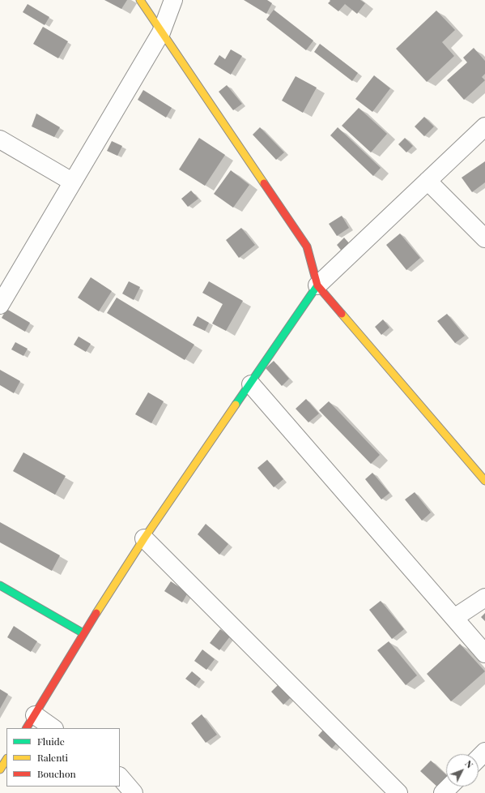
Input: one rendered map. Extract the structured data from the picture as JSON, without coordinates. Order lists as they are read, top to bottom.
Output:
{
  "legend": ["Fluide", "Ralenti", "Bouchon"],
  "north": "top right"
}
